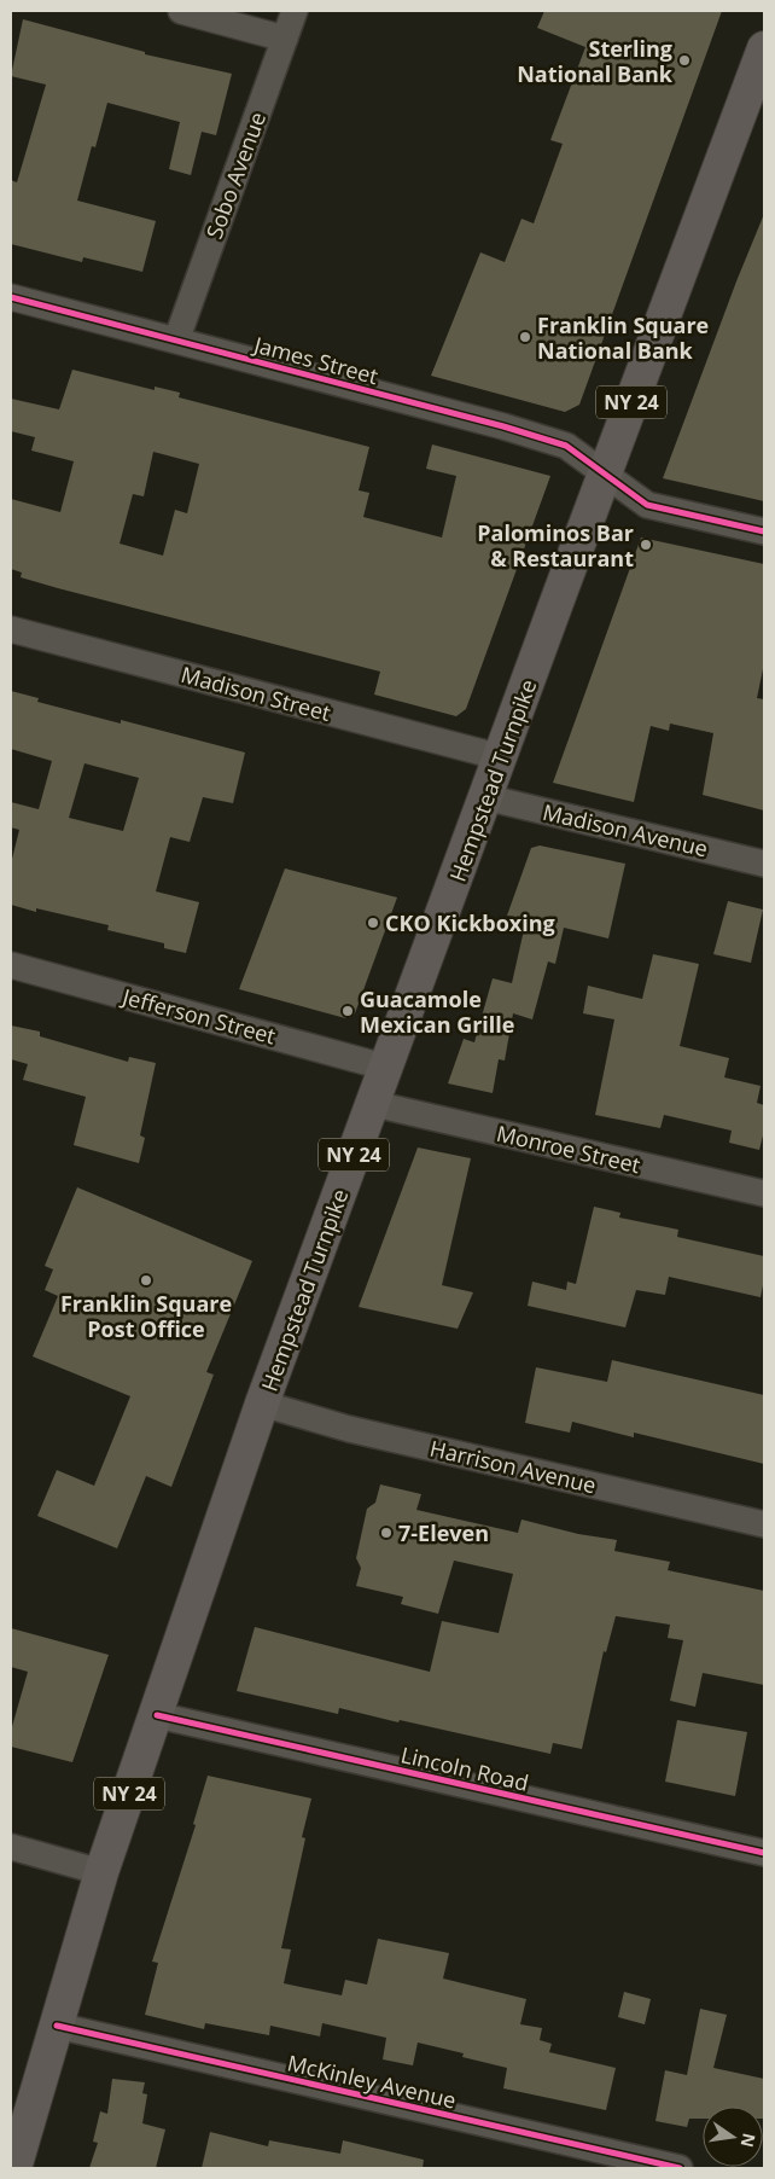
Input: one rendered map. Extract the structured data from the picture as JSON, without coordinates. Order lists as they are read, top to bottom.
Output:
{
  "streets": {
    "main road": ["NY 24", "Hempstead Turnpike"],
    "street": [
      "Sobo Avenue",
      "James Street",
      "Madison Street",
      "Madison Avenue",
      "Jefferson Street",
      "Monroe Street",
      "Harrison Avenue",
      "Lincoln Road",
      "McKinley Avenue"
    ]
  },
  "crossings": [
    ["Sobo Avenue", "James Street"],
    ["James Street", "Hempstead Turnpike"],
    ["Madison Street", "Hempstead Turnpike"],
    ["Hempstead Turnpike", "Madison Avenue"],
    ["Hempstead Turnpike", "Jefferson Street"],
    ["Hempstead Turnpike", "Monroe Street"],
    ["Hempstead Turnpike", "Harrison Avenue"],
    ["Hempstead Turnpike", "Lincoln Road"],
    ["Hempstead Turnpike", "McKinley Avenue"]
  ],
  "places": [
    "Sterling National Bank",
    "Franklin Square National Bank",
    "Palominos Bar & Restaurant",
    "CKO Kickboxing",
    "Guacamole Mexican Grille",
    "Franklin Square Post Office",
    "7-Eleven"
  ],
  "north": "right"
}
